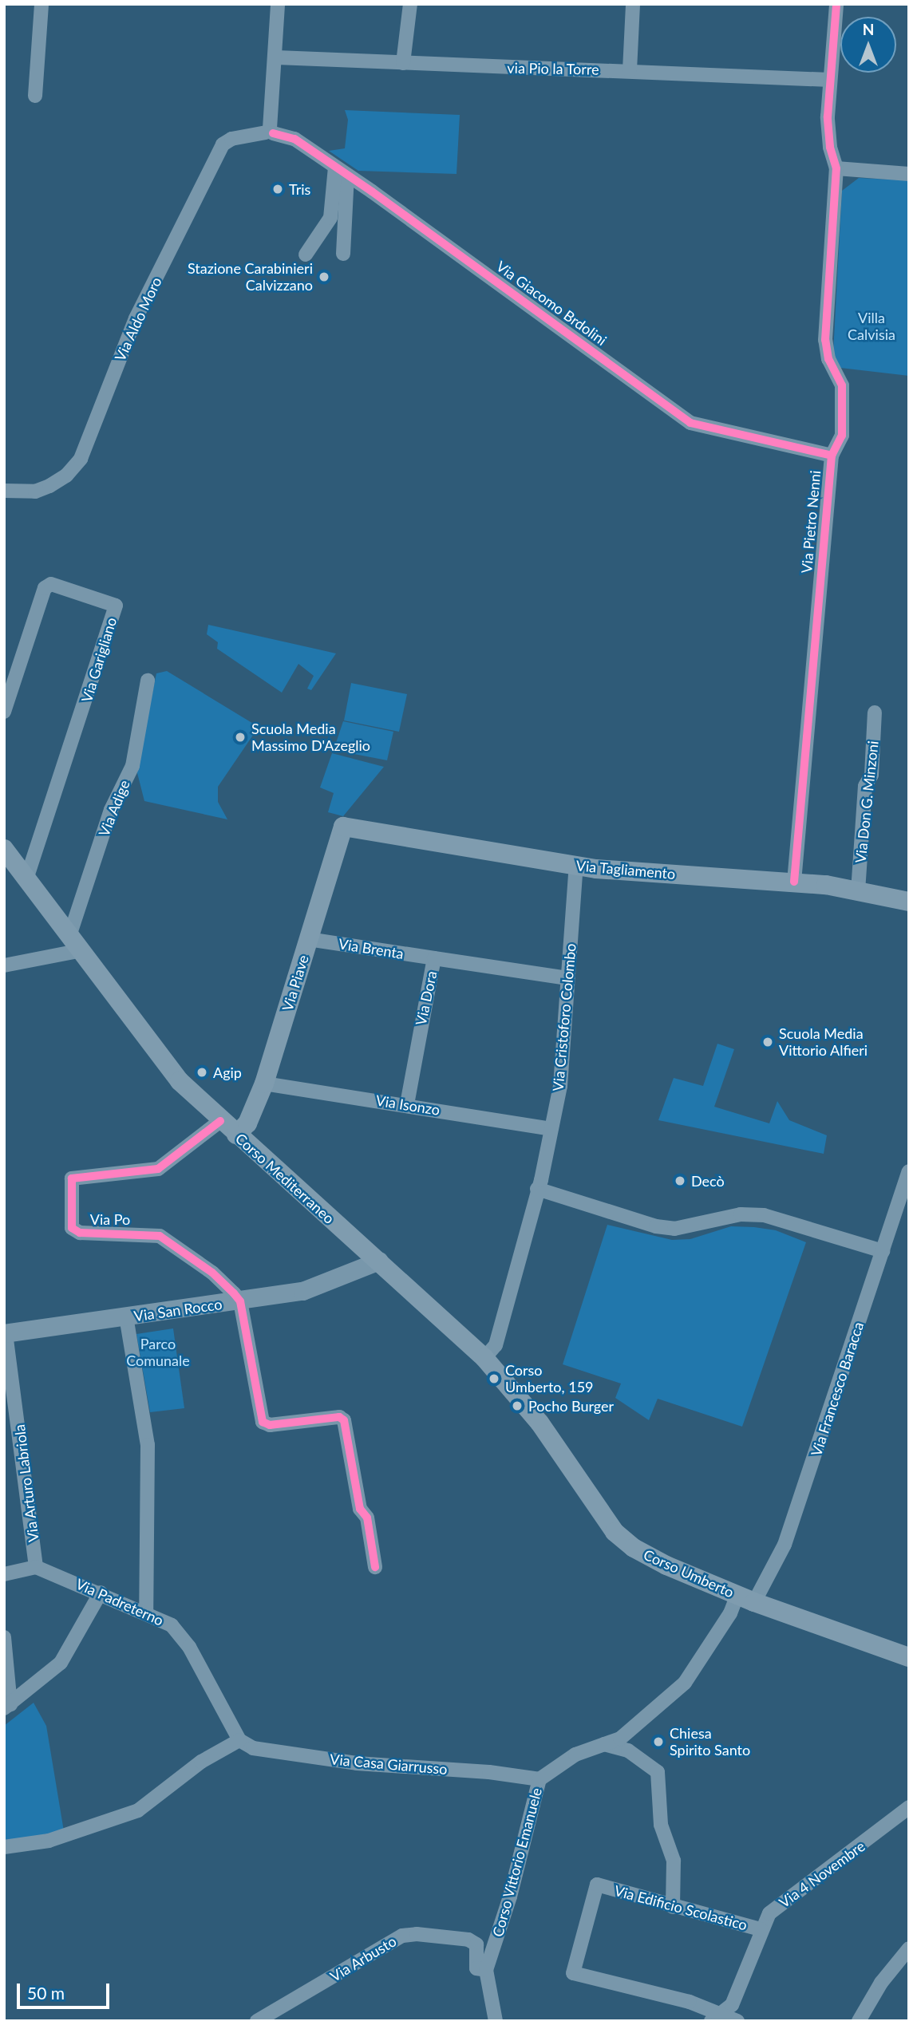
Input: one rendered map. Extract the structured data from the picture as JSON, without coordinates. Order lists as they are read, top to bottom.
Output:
{
  "streets": {
    "main road": [
      "Via Tagliamento",
      "Via Piave",
      "Corso Mediterraneo",
      "Corso Umberto"
    ],
    "street": [
      "via Pio la Torre",
      "Via Giacomo Brdolini",
      "Via Aldo Moro",
      "Via Pietro Nenni",
      "Via Garigliano",
      "Via Don G. Minzoni",
      "Via Adige",
      "Via Brenta",
      "Via Dora",
      "Via Cristoforo Colombo",
      "Via Isonzo",
      "Via Po",
      "Via San Rocco",
      "Via Francesco Baracca",
      "Via Arturo Labriola",
      "Via Padreterno",
      "Via Casa Giarrusso",
      "Corso Vittorio Emanuele",
      "Via 4 Novembre",
      "Via Edificio Scolastico",
      "Via Arbusto"
    ]
  },
  "crossings": [
    ["via Pio la Torre", "Via Pietro Nenni"],
    ["Via Giacomo Brdolini", "Via Aldo Moro"],
    ["Via Giacomo Brdolini", "Via Pietro Nenni"],
    ["Via Pietro Nenni", "Via Tagliamento"],
    ["Via Garigliano", "Corso Mediterraneo"],
    ["Via Don G. Minzoni", "Via Tagliamento"],
    ["Via Adige", "Corso Mediterraneo"],
    ["Via Tagliamento", "Via Piave"],
    ["Via Tagliamento", "Via Cristoforo Colombo"],
    ["Via Brenta", "Via Piave"],
    ["Via Brenta", "Via Dora"],
    ["Via Piave", "Via Isonzo"],
    ["Via Piave", "Corso Mediterraneo"],
    ["Via Dora", "Via Cristoforo Colombo"],
    ["Via Dora", "Via Isonzo"],
    ["Via Cristoforo Colombo", "Via Isonzo"],
    ["Via Cristoforo Colombo", "Corso Mediterraneo"],
    ["Via Cristoforo Colombo", "Corso Umberto"],
    ["Corso Mediterraneo", "Via Po"],
    ["Corso Mediterraneo", "Via San Rocco"],
    ["Corso Mediterraneo", "Corso Umberto"],
    ["Via Po", "Via San Rocco"],
    ["Via San Rocco", "Via Arturo Labriola"],
    ["Via Francesco Baracca", "Corso Umberto"],
    ["Via Francesco Baracca", "Corso Vittorio Emanuele"],
    ["Via Arturo Labriola", "Via Padreterno"],
    ["Corso Umberto", "Corso Vittorio Emanuele"],
    ["Via Padreterno", "Via Casa Giarrusso"],
    ["Via Casa Giarrusso", "Corso Vittorio Emanuele"],
    ["Corso Vittorio Emanuele", "Via Arbusto"],
    ["Via 4 Novembre", "Via Edificio Scolastico"]
  ],
  "parks": ["Villa Calvisia", "Parco Comunale"],
  "places": [
    "Tris",
    "Stazione Carabinieri Calvizzano",
    "Scuola Media Massimo D'Azeglio",
    "Scuola Media Vittorio Alfieri",
    "Agip",
    "Decò",
    "Corso Umberto, 159",
    "Pocho Burger",
    "Chiesa Spirito Santo"
  ],
  "scale_bar": "50 m",
  "north": "top"
}
